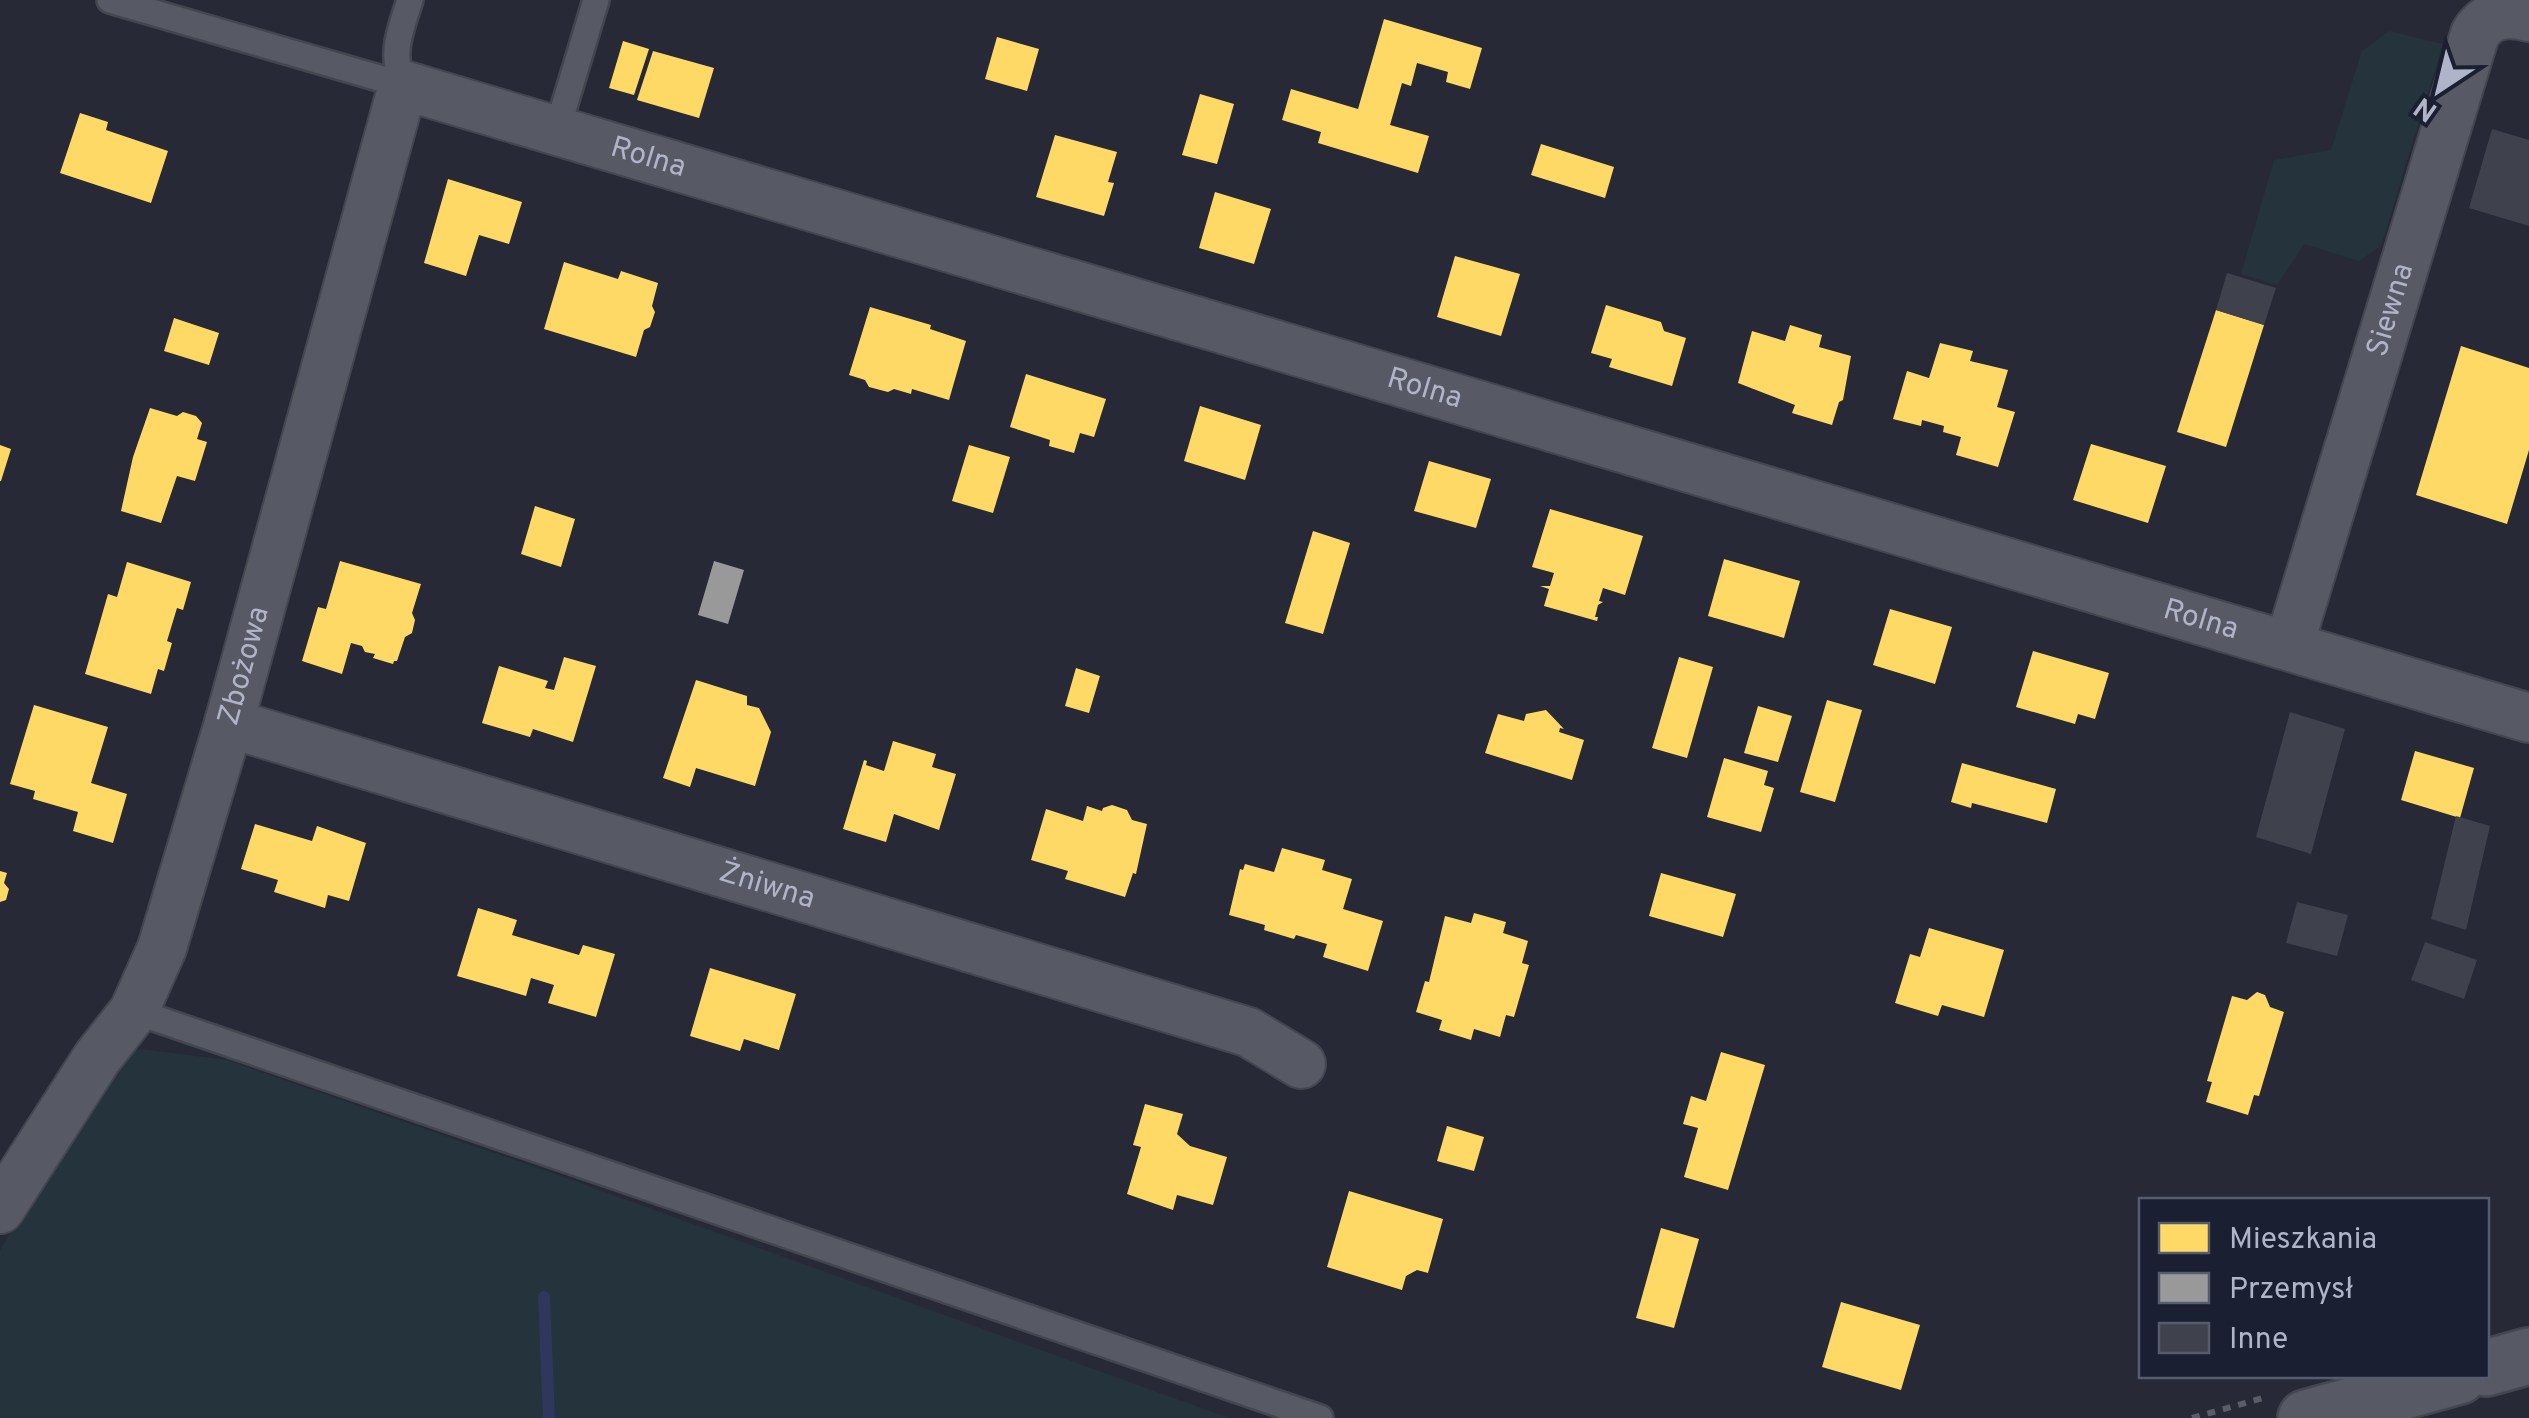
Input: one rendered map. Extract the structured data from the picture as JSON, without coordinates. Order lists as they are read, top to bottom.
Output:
{
  "streets": {
    "street": [
      "Rolna",
      "Siewna",
      "Zbożowa",
      "Żniwna"
    ]
  },
  "crossings": [
    ["Rolna", "Siewna"],
    ["Rolna", "Zbożowa"],
    ["Zbożowa", "Żniwna"]
  ],
  "legend": ["Mieszkania", "Przemysł", "Inne"],
  "north": "bottom left"
}
